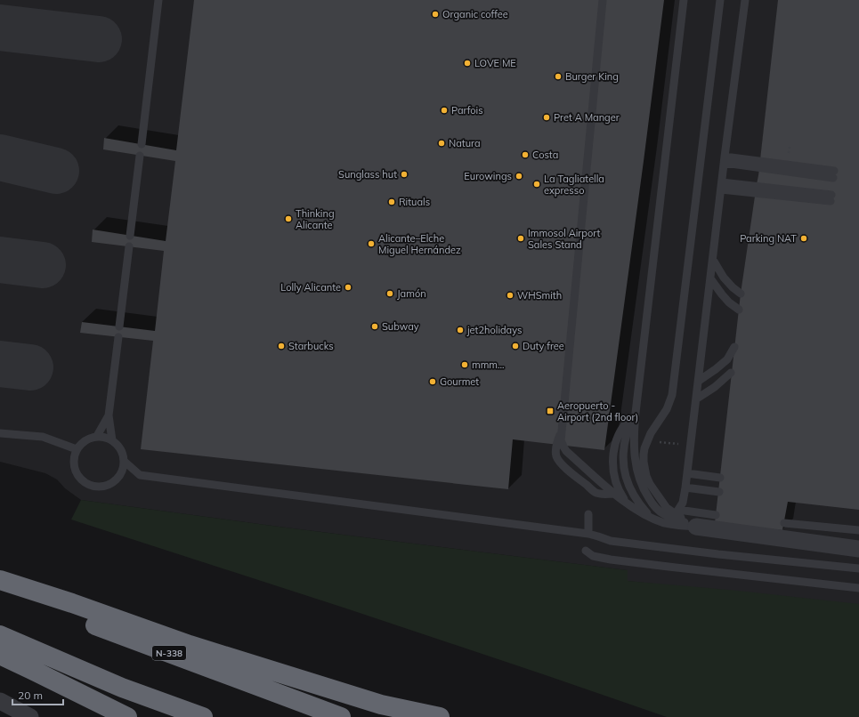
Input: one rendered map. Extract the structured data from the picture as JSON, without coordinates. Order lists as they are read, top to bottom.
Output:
{
  "streets": {
    "highway": ["N-338"]
  },
  "places": {
    "other": [
      "Organic coffee",
      "LOVE ME",
      "Burger King",
      "Parfois",
      "Pret A Manger",
      "Natura",
      "Costa",
      "Sunglass hut",
      "Eurowings",
      "La Tagliatella expresso",
      "Rituals",
      "Thinking Alicante",
      "Immosol Airport Sales Stand",
      "Parking NAT",
      "Alicante–Elche Miguel Hernández",
      "Lolly Alicante",
      "Jamón",
      "WHSmith",
      "Subway",
      "jet2holidays",
      "Starbucks",
      "Duty free",
      "mmm...",
      "Gourmet"
    ],
    "transit": ["Aeropuerto - Airport (2nd floor)"]
  },
  "scale_bar": "20 m"
}
